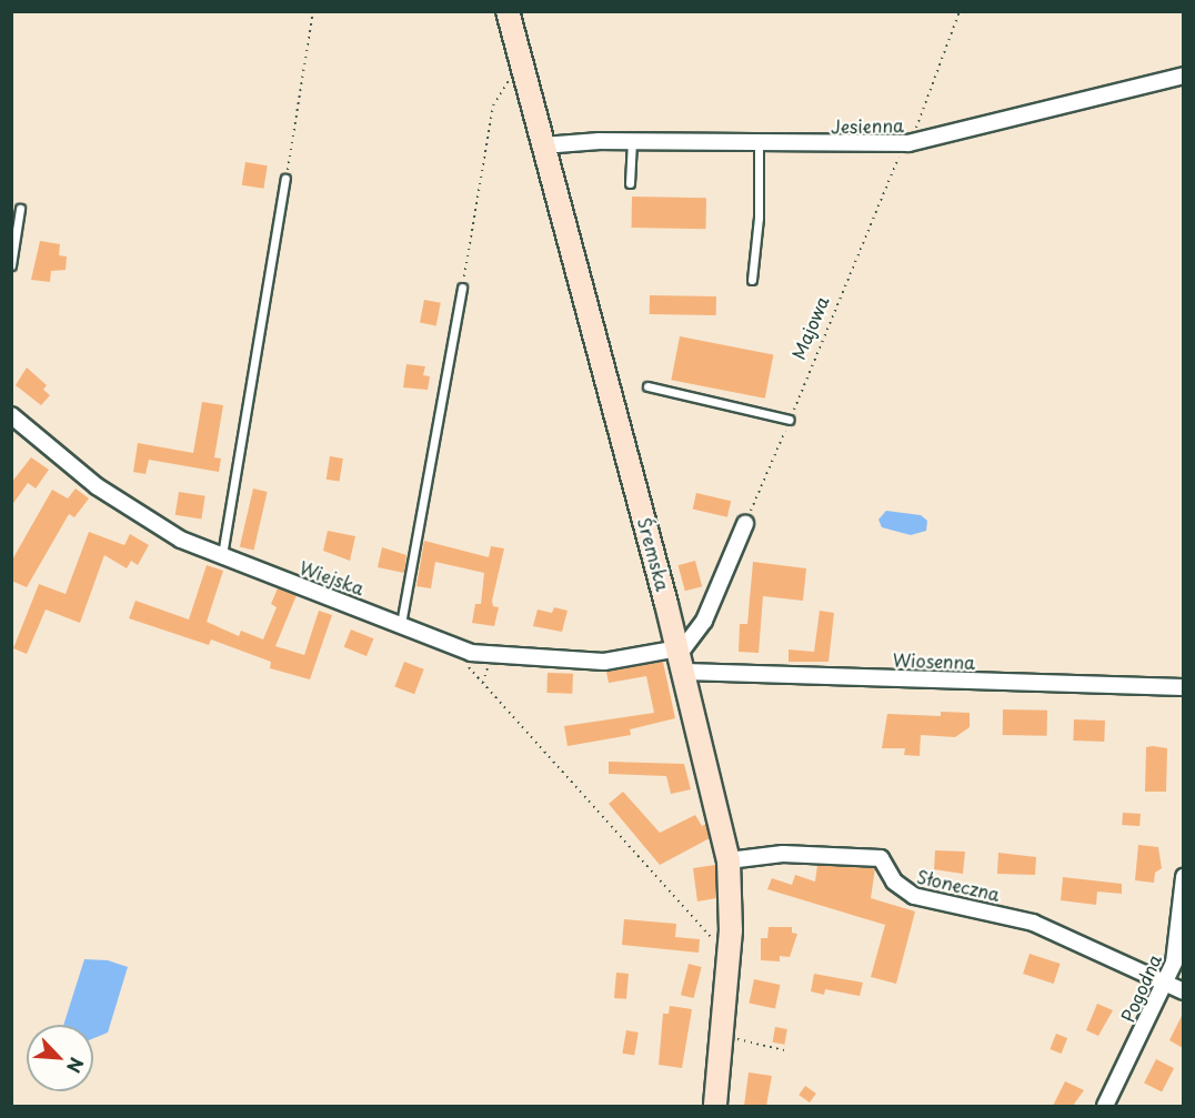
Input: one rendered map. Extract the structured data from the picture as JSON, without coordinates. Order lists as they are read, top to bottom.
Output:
{
  "streets": {
    "main road": ["Śremska"],
    "street": [
      "Jesienna",
      "Wiejska",
      "Wiosenna",
      "Słoneczna",
      "Pogodna"
    ],
    "path": ["Majowa"]
  },
  "crossings": [
    ["Jesienna", "Majowa"],
    ["Jesienna", "Śremska"],
    ["Śremska", "Wiejska"],
    ["Śremska", "Wiosenna"],
    ["Śremska", "Słoneczna"],
    ["Słoneczna", "Pogodna"]
  ],
  "north": "bottom right"
}
